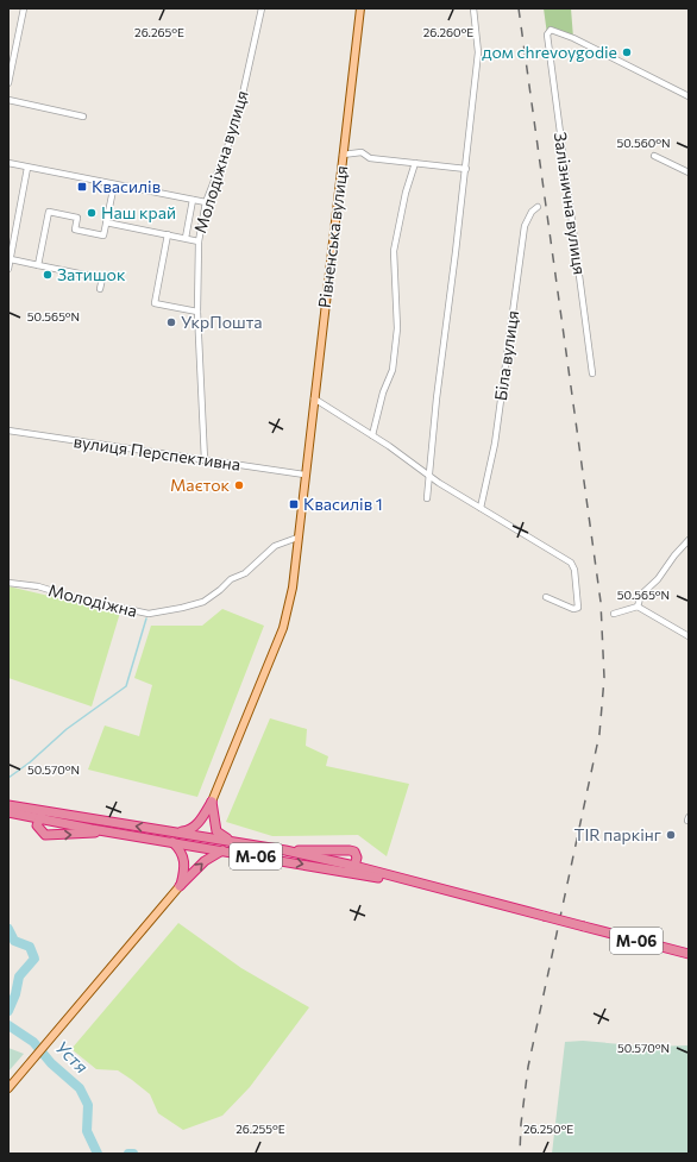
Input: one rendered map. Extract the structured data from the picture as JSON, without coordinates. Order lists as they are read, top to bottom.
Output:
{
  "streets": {
    "highway": ["М-06"],
    "main road": ["Рівненська вулиця"],
    "street": [
      "Молодіжна вулиця",
      "Залізнична вулиця",
      "Біла вулиця",
      "вулиця Перспективна",
      "Молодіжна"
    ]
  },
  "crossings": [
    ["Молодіжна вулиця", "вулиця Перспективна"],
    ["Рівненська вулиця", "вулиця Перспективна"],
    ["Рівненська вулиця", "Молодіжна"]
  ],
  "water": ["Устя"],
  "places": {
    "other": [
      "дом chrevoygodie",
      "Наш край",
      "Затишок",
      "УкрПошта",
      "Маєток",
      "TIR паркінг"
    ],
    "transit": ["Квасилів", "Квасилів 1"]
  },
  "coordinates": [
    "26.260°E",
    "26.265°E",
    "50.560°N",
    "50.565°N",
    "50.570°N",
    "26.255°E",
    "26.250°E"
  ]
}
